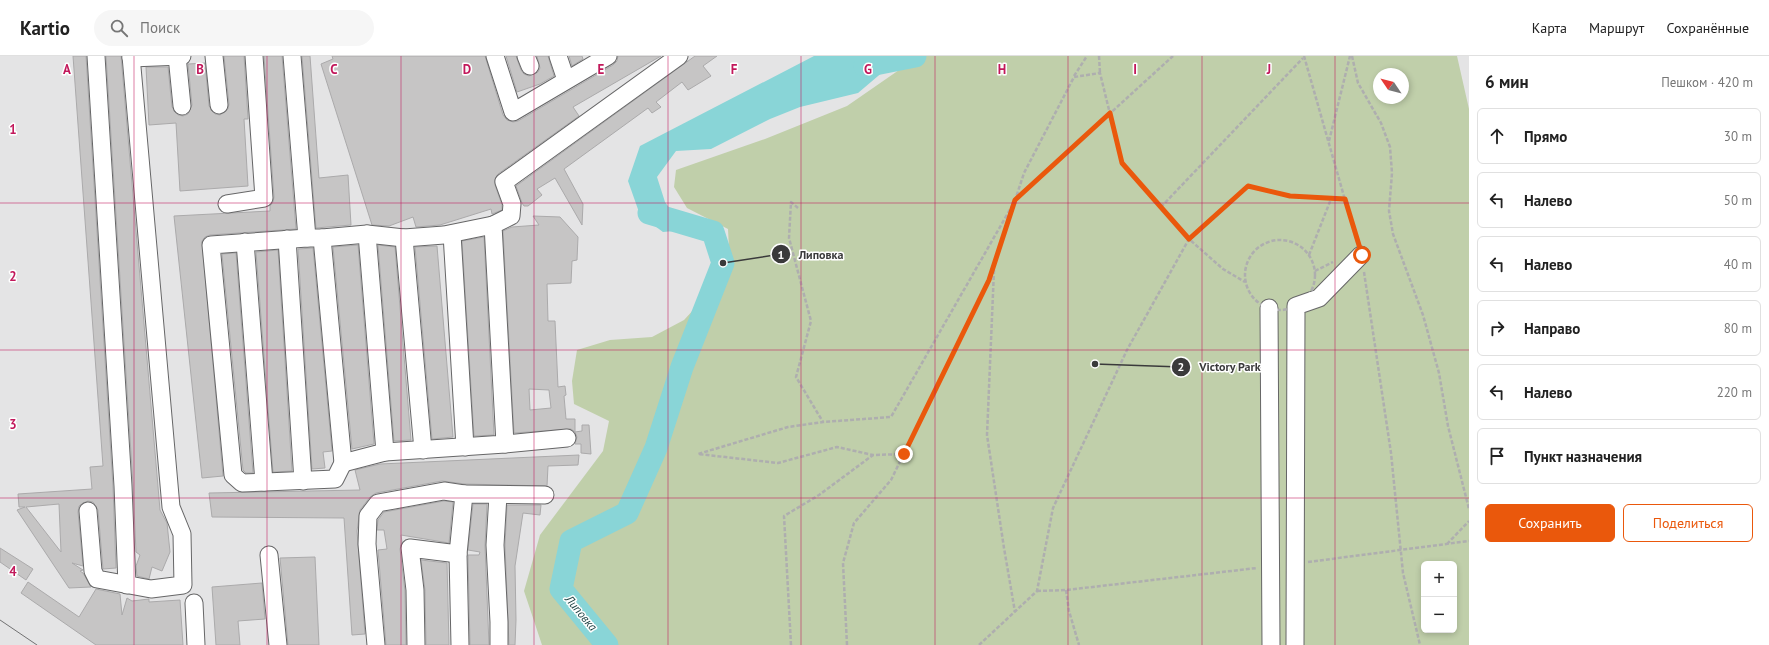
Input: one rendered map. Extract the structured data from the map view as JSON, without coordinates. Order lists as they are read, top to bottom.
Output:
{
  "water": ["Липовка"],
  "places": ["Липовка", "Victory Park"],
  "north": "top left",
  "page": {
    "header": "Kartio",
    "search": "Поиск",
    "nav": ["Карта", "Маршрут", "Сохранённые"],
    "heading": ["6 мин", "Пешком · 420 m"],
    "list": [
      ["Прямо", "30 m"],
      ["Налево", "50 m"],
      ["Налево", "40 m"],
      ["Направо", "80 m"],
      ["Налево", "220 m"],
      "Пункт назначения"
    ],
    "buttons": ["Сохранить", "Поделиться"],
    "map_buttons": ["+", "−"]
  },
  "grid": {
    "columns": [
      "A",
      "B",
      "C",
      "D",
      "E",
      "F",
      "G",
      "H",
      "I",
      "J"
    ],
    "rows": [
      "1",
      "2",
      "3",
      "4"
    ]
  }
}
